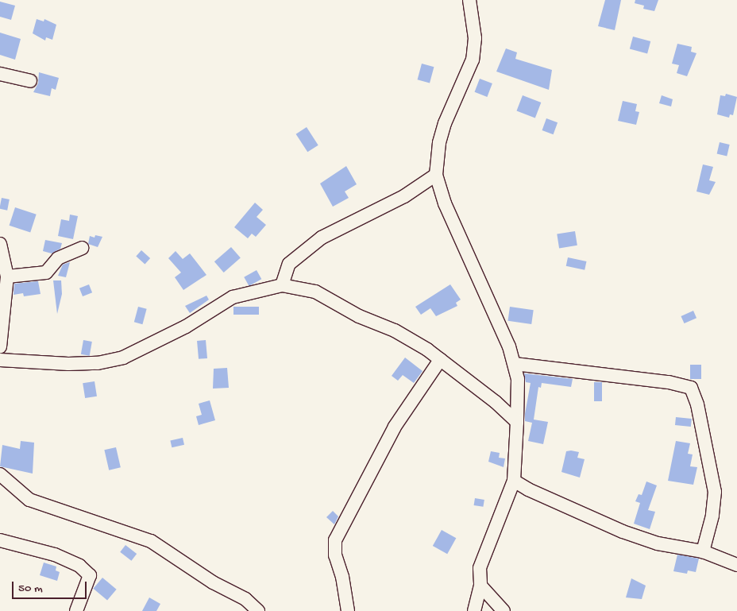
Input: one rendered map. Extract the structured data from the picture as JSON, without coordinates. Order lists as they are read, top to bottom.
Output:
{
  "scale_bar": "50 m"
}
